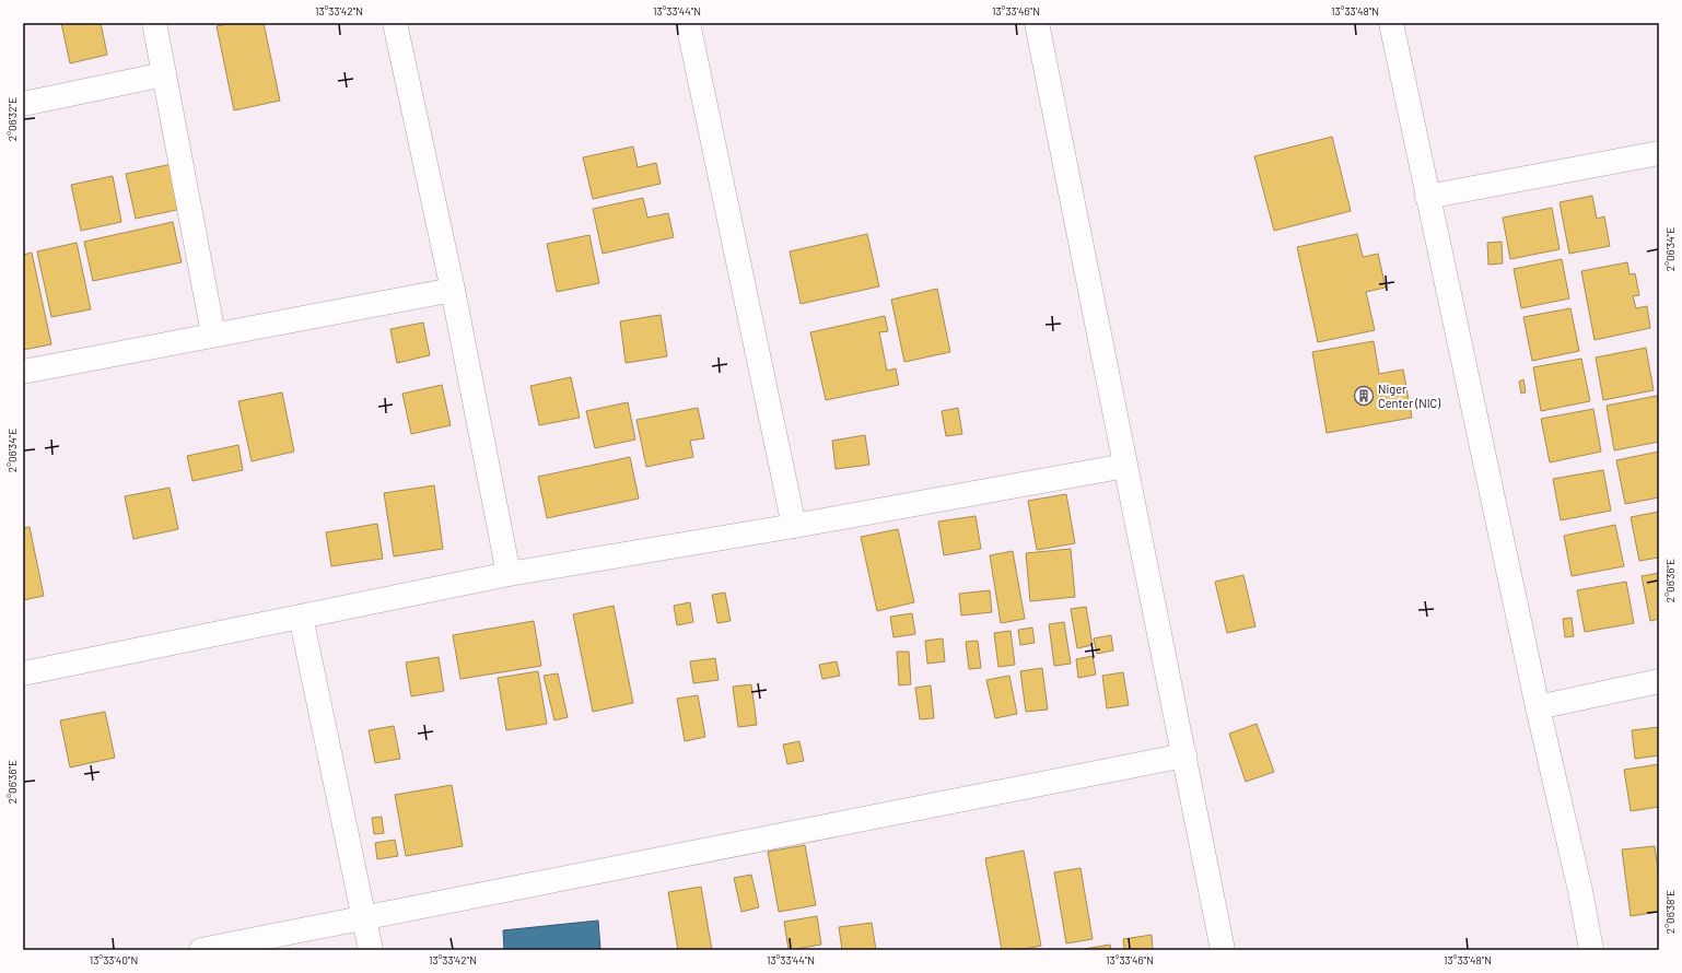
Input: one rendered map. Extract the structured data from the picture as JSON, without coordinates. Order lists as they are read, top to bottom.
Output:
{
  "places": {
    "building": ["Niger Center (NIC)"]
  },
  "coordinates": [
    "13°33'42\"N",
    "13°33'44\"N",
    "13°33'46\"N",
    "13°33'48\"N",
    "2°06'32\"E",
    "2°06'34\"E",
    "2°06'36\"E",
    "2°06'38\"E",
    "13°33'40\"N"
  ]
}
